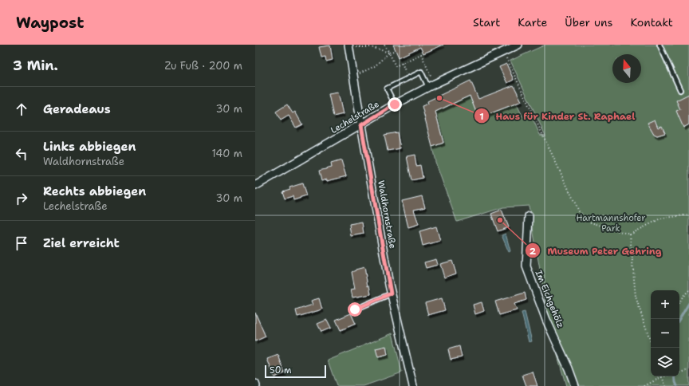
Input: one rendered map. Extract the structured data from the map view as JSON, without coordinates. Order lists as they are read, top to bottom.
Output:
{
  "streets": {
    "street": ["Lechelstraße", "Waldhornstraße", "Im Eichgehölz"]
  },
  "crossings": [
    ["Lechelstraße", "Waldhornstraße"]
  ],
  "parks": ["Hartmannshofer Park"],
  "places": ["Haus für Kinder St. Raphael", "Museum Peter Gehring"],
  "scale_bar": "50 m",
  "north": "top",
  "page": {
    "header": "Waypost",
    "nav": [
      "Start",
      "Karte",
      "Über uns",
      "Kontakt"
    ],
    "heading": ["3 Min.", "Zu Fuß · 200 m"],
    "list": [
      ["Geradeaus", "30 m"],
      ["Links abbiegen", "Waldhornstraße", "140 m"],
      ["Rechts abbiegen", "Lechelstraße", "30 m"],
      "Ziel erreicht"
    ],
    "map_buttons": ["+", "−"],
    "scale": "50 m"
  }
}
